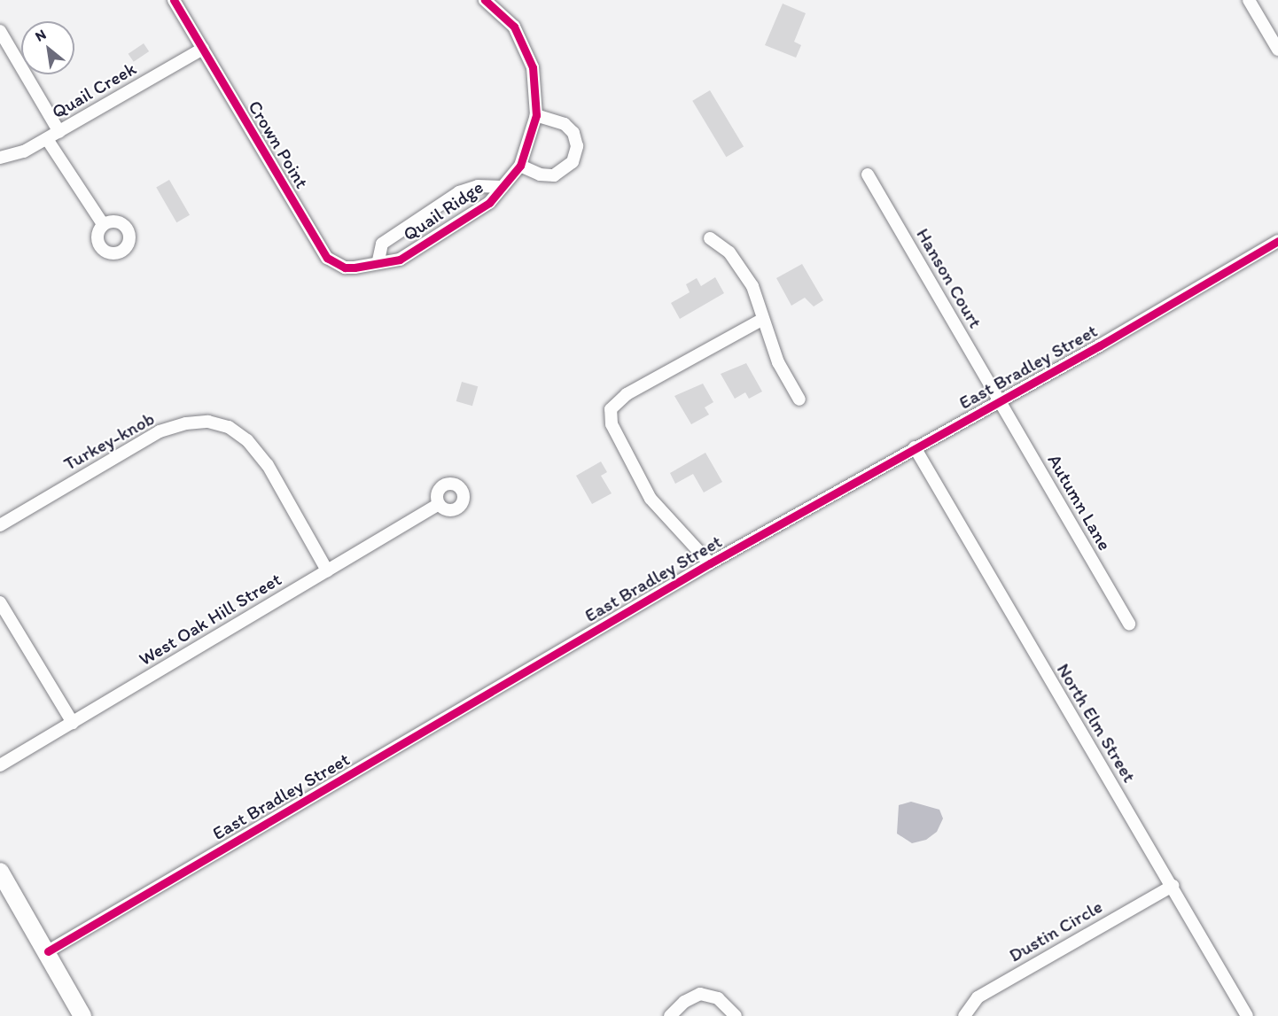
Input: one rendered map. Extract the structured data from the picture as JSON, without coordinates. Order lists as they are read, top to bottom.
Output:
{
  "streets": {
    "street": [
      "Quail Creek",
      "Crown Point",
      "Quail Ridge",
      "Hanson Court",
      "East Bradley Street",
      "Turkey-knob",
      "Autumn Lane",
      "West Oak Hill Street",
      "North Elm Street",
      "Dustin Circle"
    ]
  },
  "crossings": [
    ["Quail Creek", "Crown Point"],
    ["Crown Point", "Quail Ridge"],
    ["Hanson Court", "East Bradley Street"],
    ["Hanson Court", "Autumn Lane"],
    ["East Bradley Street", "Autumn Lane"],
    ["East Bradley Street", "North Elm Street"],
    ["Turkey-knob", "West Oak Hill Street"],
    ["North Elm Street", "Dustin Circle"]
  ],
  "north": "top left"
}
